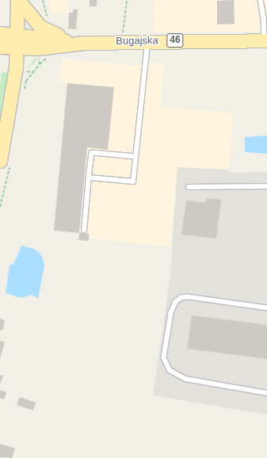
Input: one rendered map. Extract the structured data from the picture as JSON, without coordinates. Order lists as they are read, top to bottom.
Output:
{
  "streets": {
    "main road": ["46", "Bugajska"]
  },
  "crossings": [
    ["46", "Bugajska"]
  ]
}
